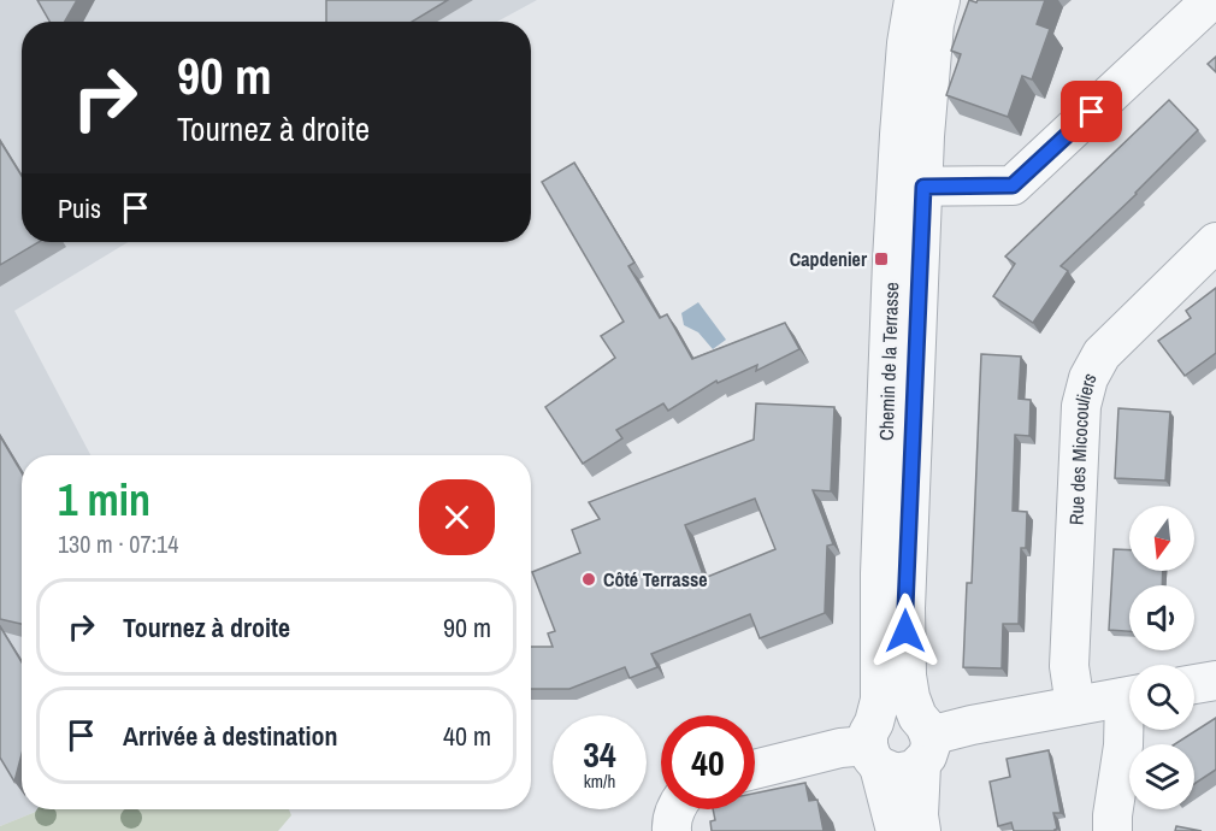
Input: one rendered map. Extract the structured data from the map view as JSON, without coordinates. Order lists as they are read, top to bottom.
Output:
{
  "streets": {
    "street": ["Chemin de la Terrasse", "Rue des Micocouliers"]
  },
  "places": {
    "transit": ["Capdenier"],
    "other": ["Côté Terrasse"]
  },
  "north": "bottom",
  "page": {
    "turn": ["90 m", "Tournez à droite"],
    "then": "Puis",
    "heading": ["1 min", "130 m · 07:14"],
    "list": [
      {
        "name": "Tournez à droite",
        "value": "90 m"
      },
      {
        "name": "Arrivée à destination",
        "value": "40 m"
      }
    ],
    "speed": "34 km/h",
    "limit": "40"
  }
}
